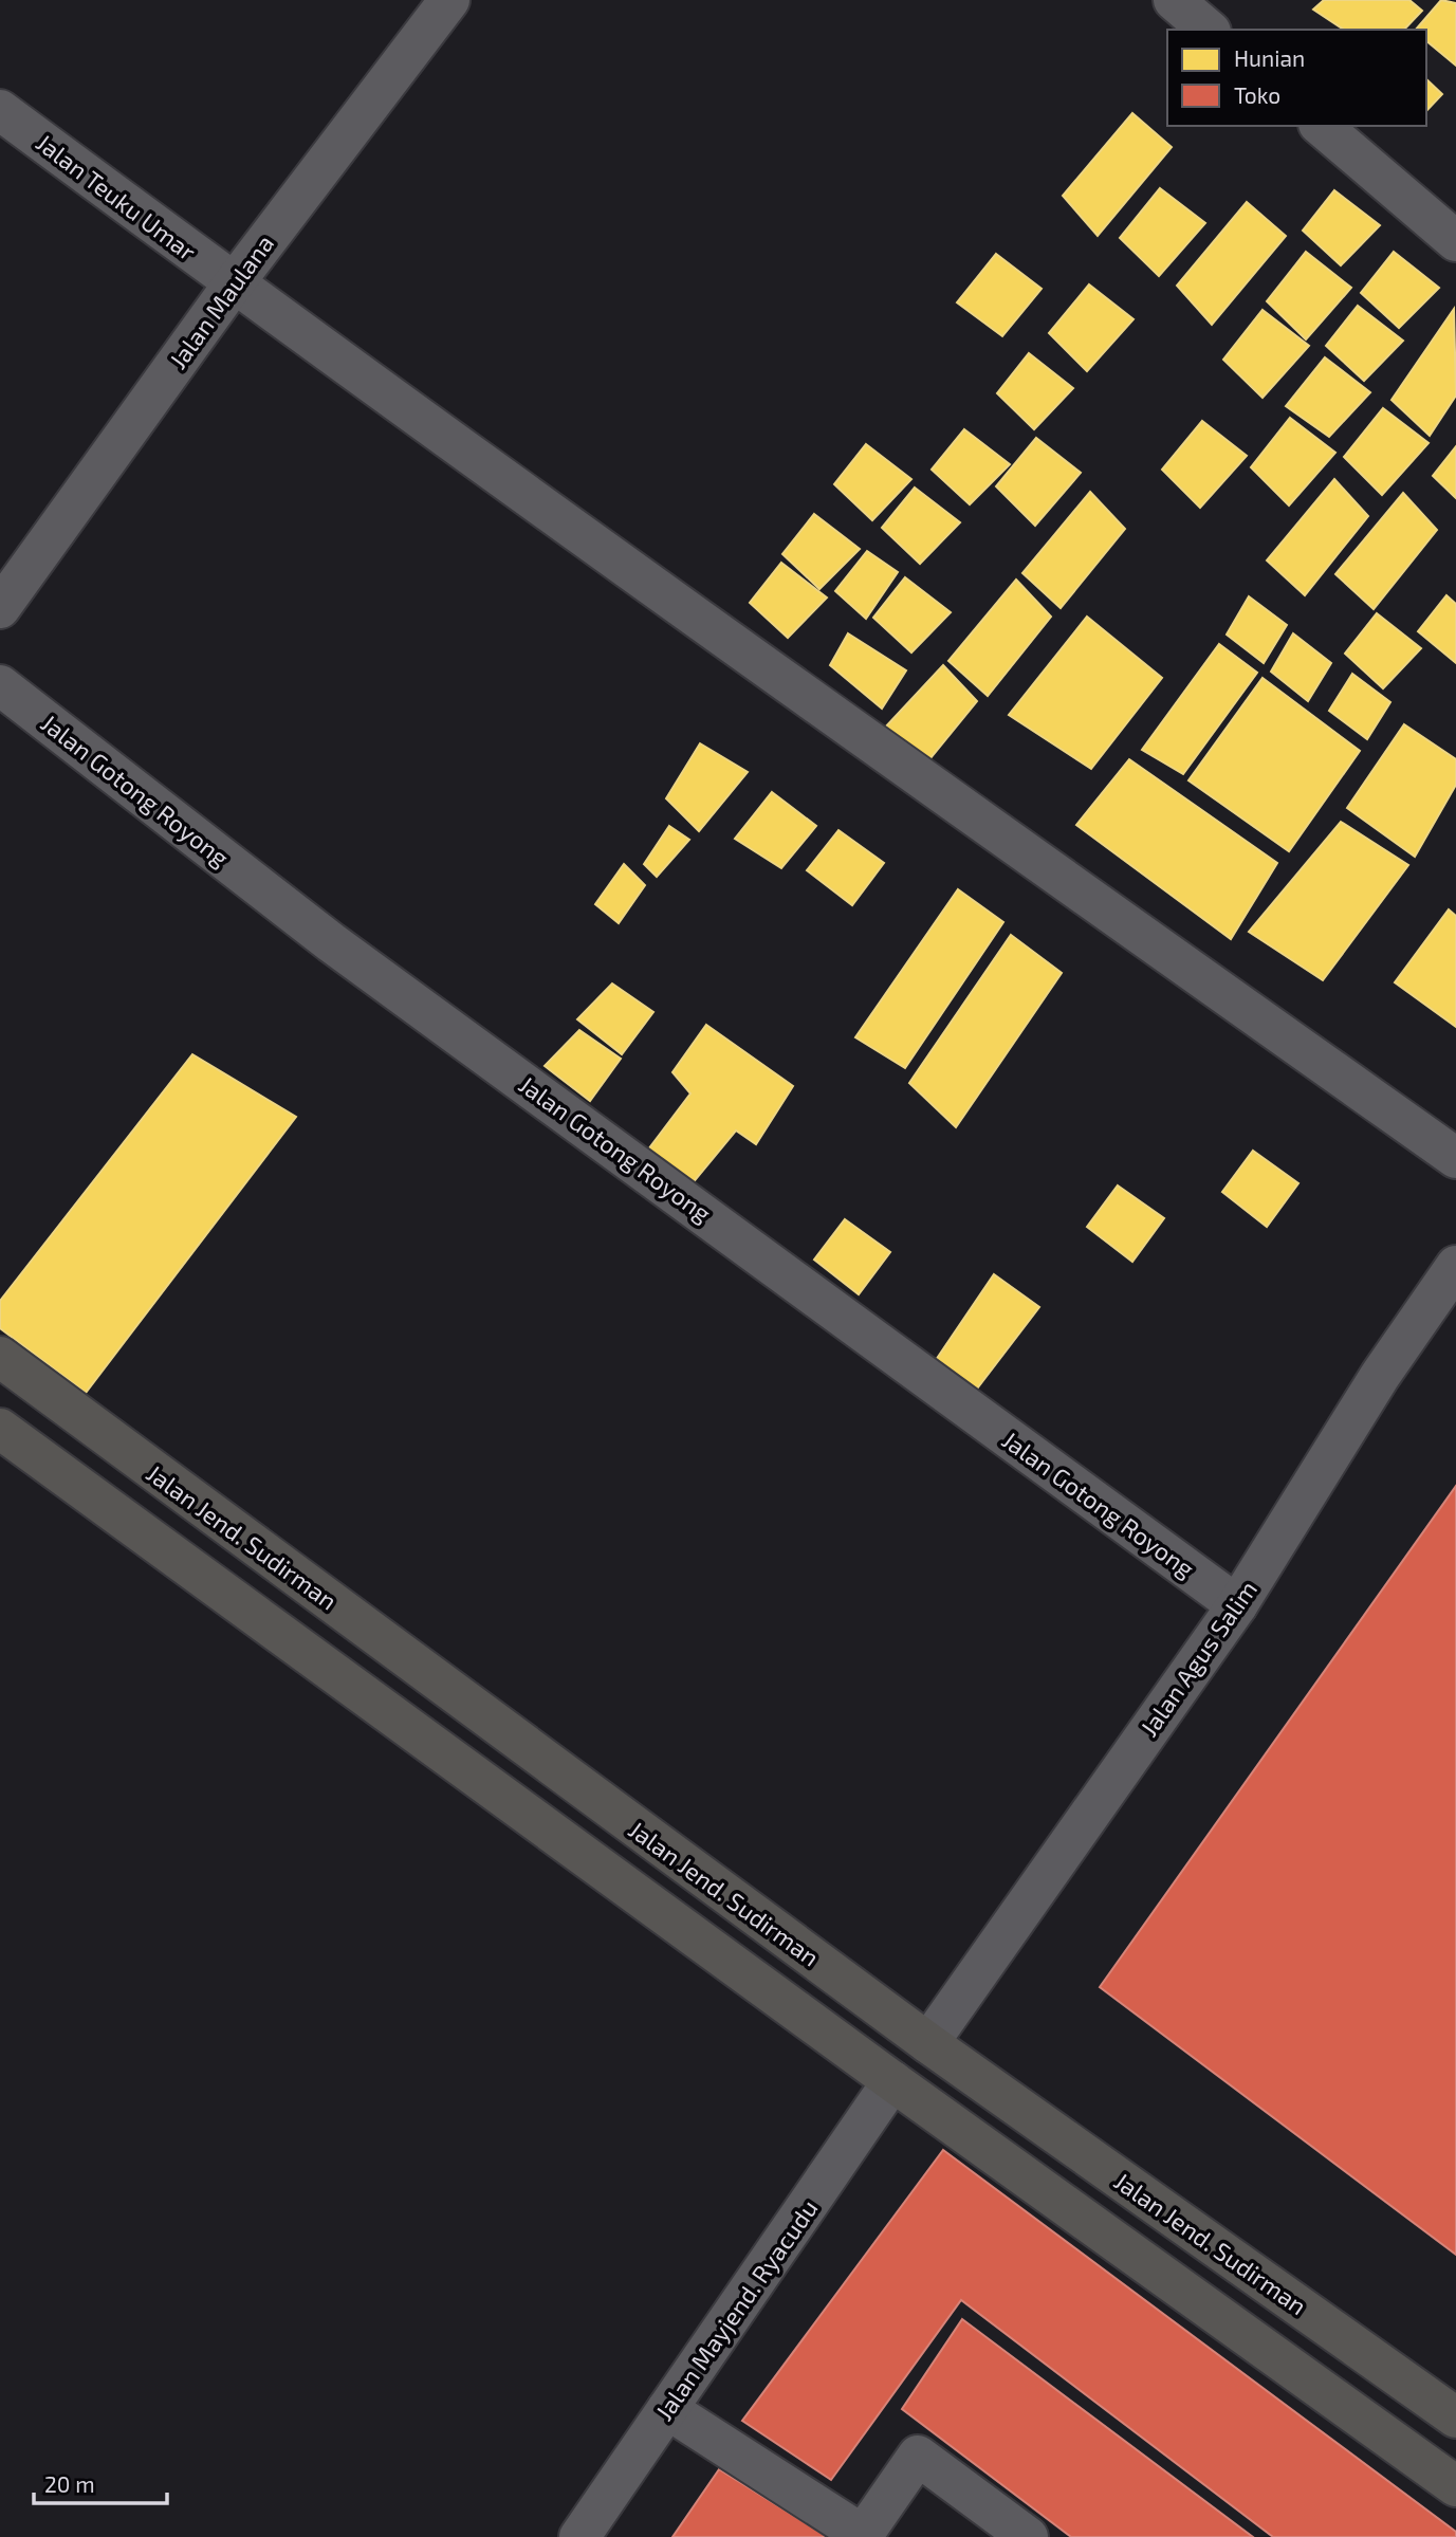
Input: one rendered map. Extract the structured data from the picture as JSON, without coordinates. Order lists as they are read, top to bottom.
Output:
{
  "streets": {
    "highway": ["Jalan Jend. Sudirman"],
    "street": [
      "Jalan Teuku Umar",
      "Jalan Maulana",
      "Jalan Gotong Royong",
      "Jalan Agus Salim",
      "Jalan Mayjend. Ryacudu"
    ]
  },
  "crossings": [
    ["Jalan Teuku Umar", "Jalan Maulana"],
    ["Jalan Gotong Royong", "Jalan Agus Salim"],
    ["Jalan Jend. Sudirman", "Jalan Agus Salim"]
  ],
  "legend": ["Hunian", "Toko"],
  "scale_bar": "20 m"
}
